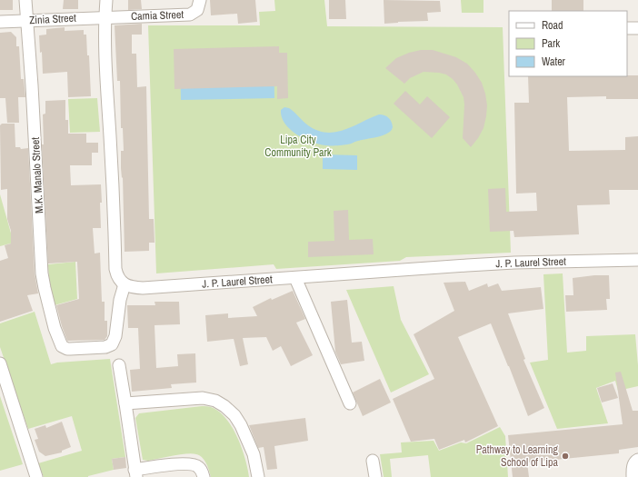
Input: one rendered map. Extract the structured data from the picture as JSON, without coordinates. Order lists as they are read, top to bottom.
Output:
{
  "streets": {
    "street": [
      "Camia Street",
      "Zinia Street",
      "M.K. Manalo Street",
      "J. P. Laurel Street"
    ]
  },
  "crossings": [
    ["Camia Street", "Zinia Street"],
    ["Zinia Street", "M.K. Manalo Street"],
    ["M.K. Manalo Street", "J. P. Laurel Street"]
  ],
  "parks": ["Lipa City Community Park"],
  "places": ["Pathway to Learning School of Lipa"],
  "legend": ["Road", "Park", "Water"]
}
